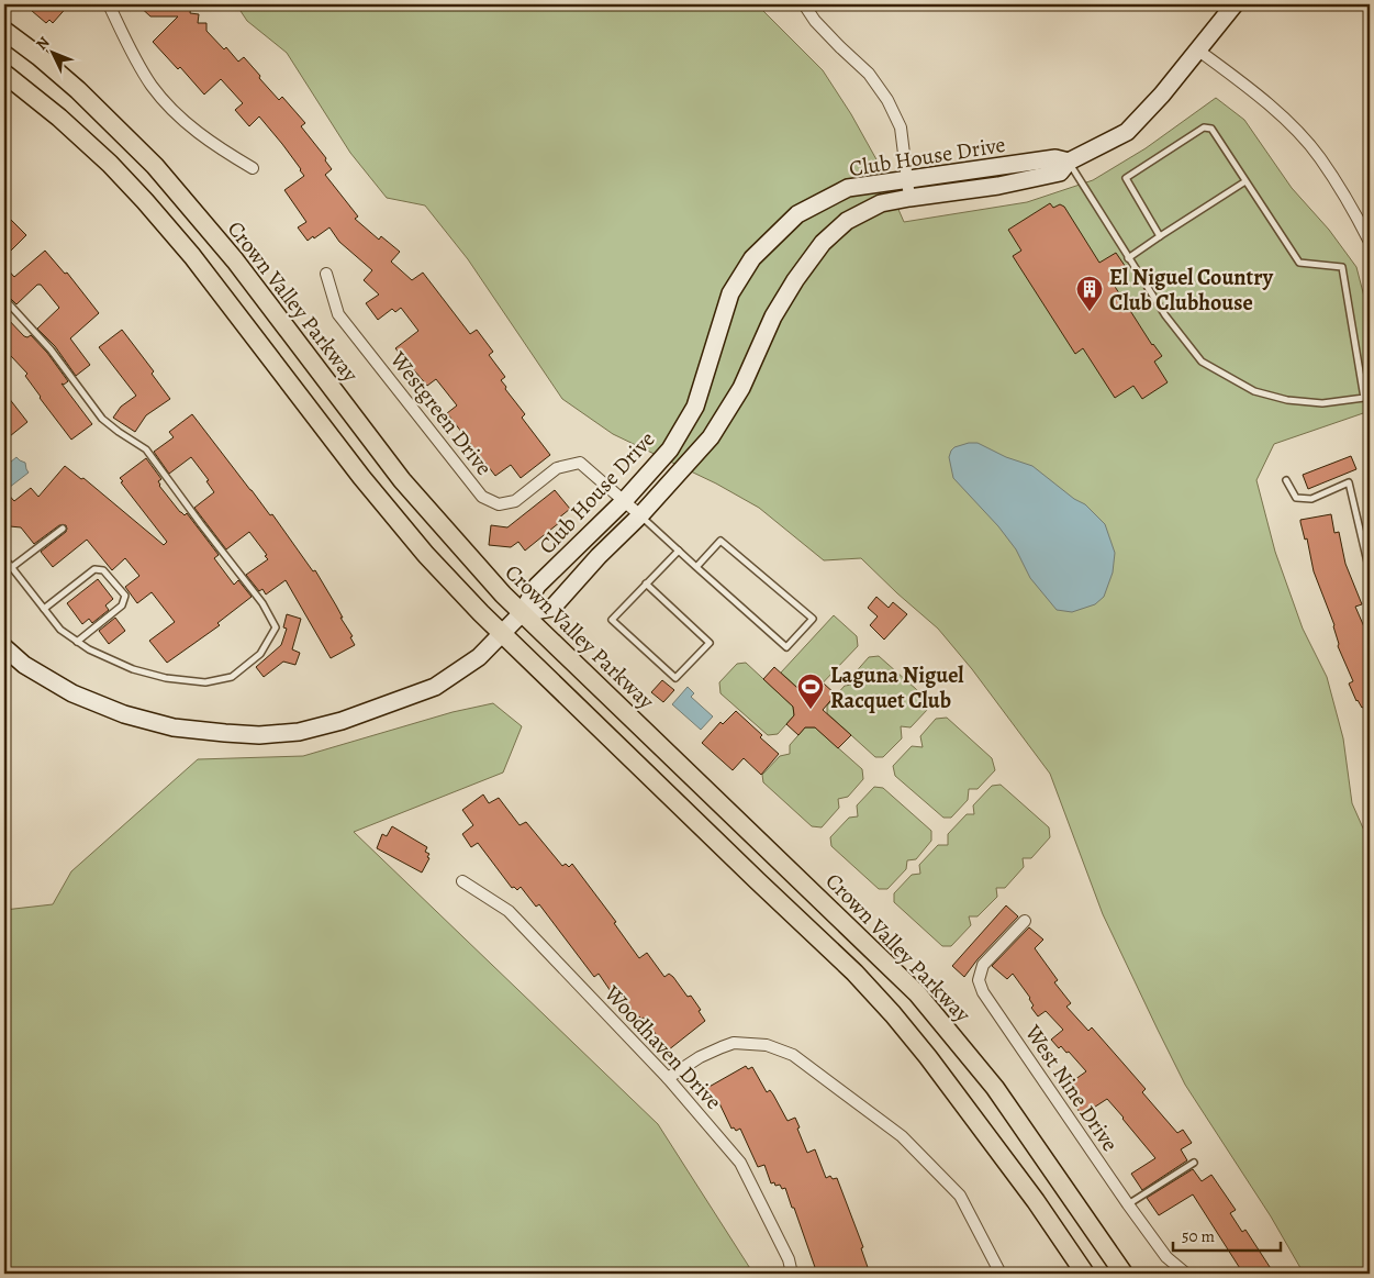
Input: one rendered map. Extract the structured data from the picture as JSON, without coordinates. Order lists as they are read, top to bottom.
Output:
{
  "streets": {
    "main road": ["Crown Valley Parkway"],
    "street": [
      "Club House Drive",
      "Westgreen Drive",
      "Woodhaven Drive",
      "West Nine Drive"
    ]
  },
  "crossings": [
    ["Club House Drive", "Crown Valley Parkway"],
    ["Club House Drive", "Westgreen Drive"]
  ],
  "places": {
    "building": ["El Niguel Country Club Clubhouse"],
    "sports": ["Laguna Niguel Racquet Club"]
  },
  "scale_bar": "50 m",
  "north": "top left"
}
